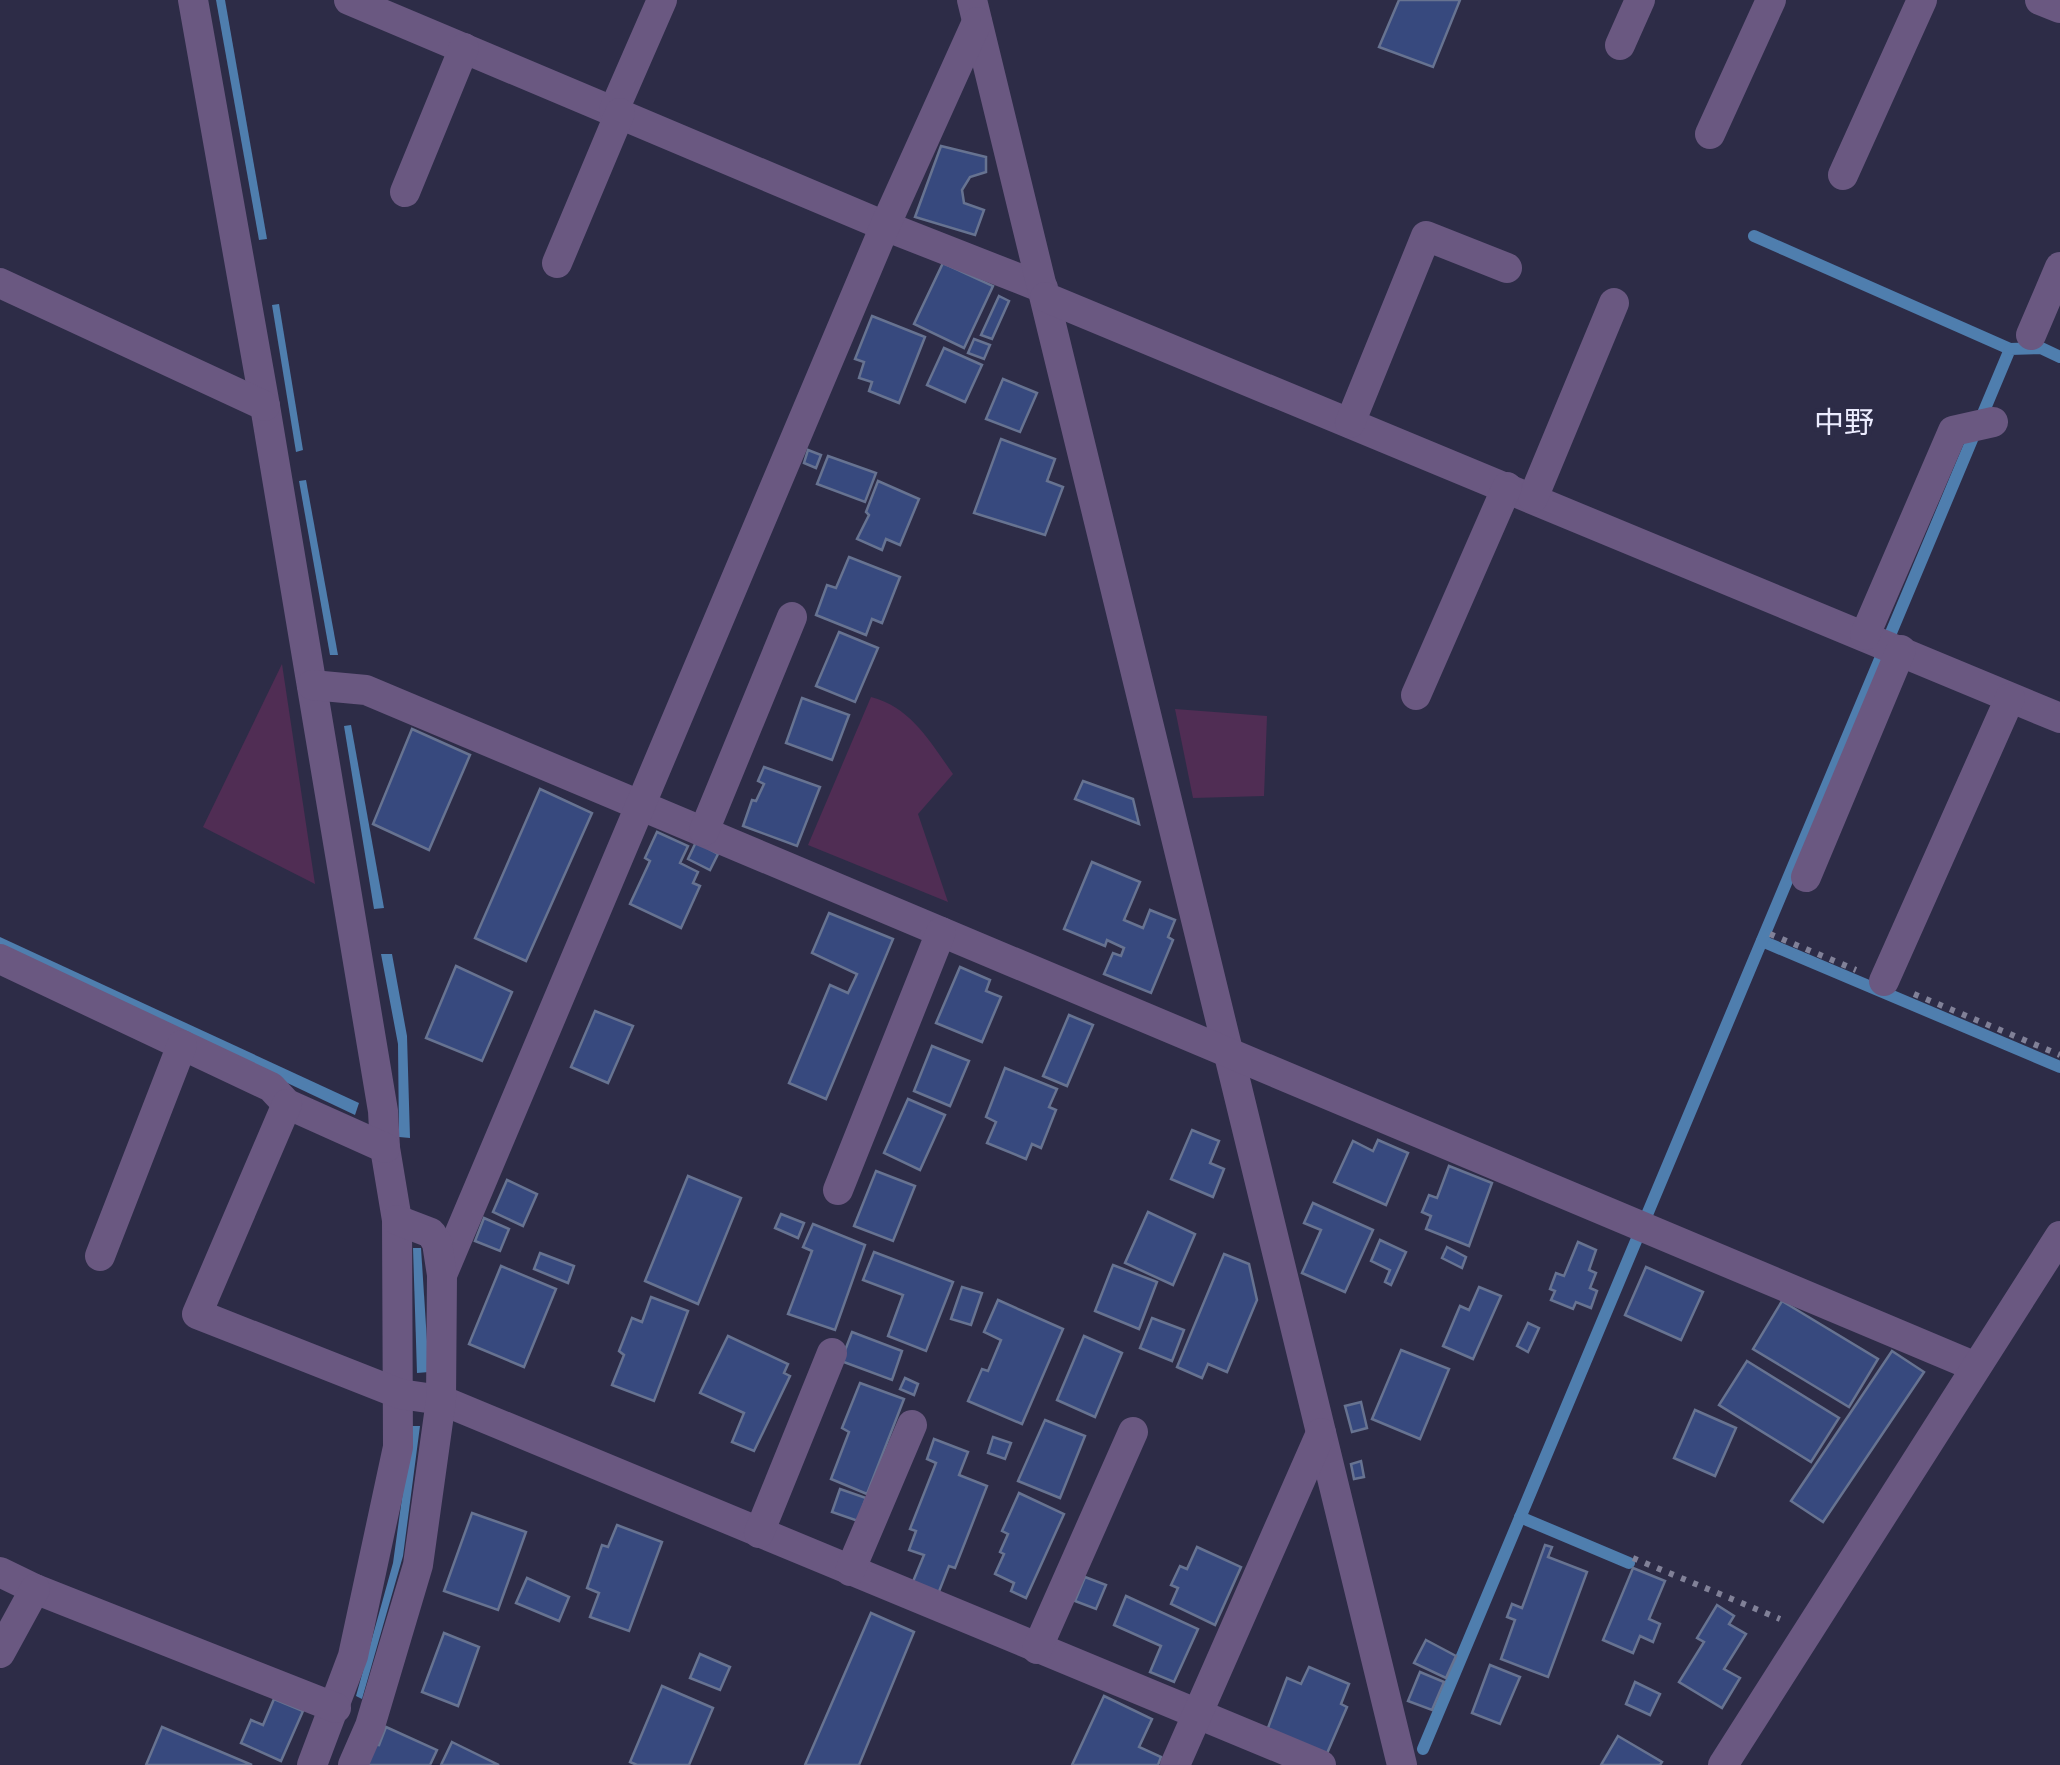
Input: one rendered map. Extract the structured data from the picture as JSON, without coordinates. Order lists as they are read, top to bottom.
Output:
{
  "districts": ["中野"]
}
